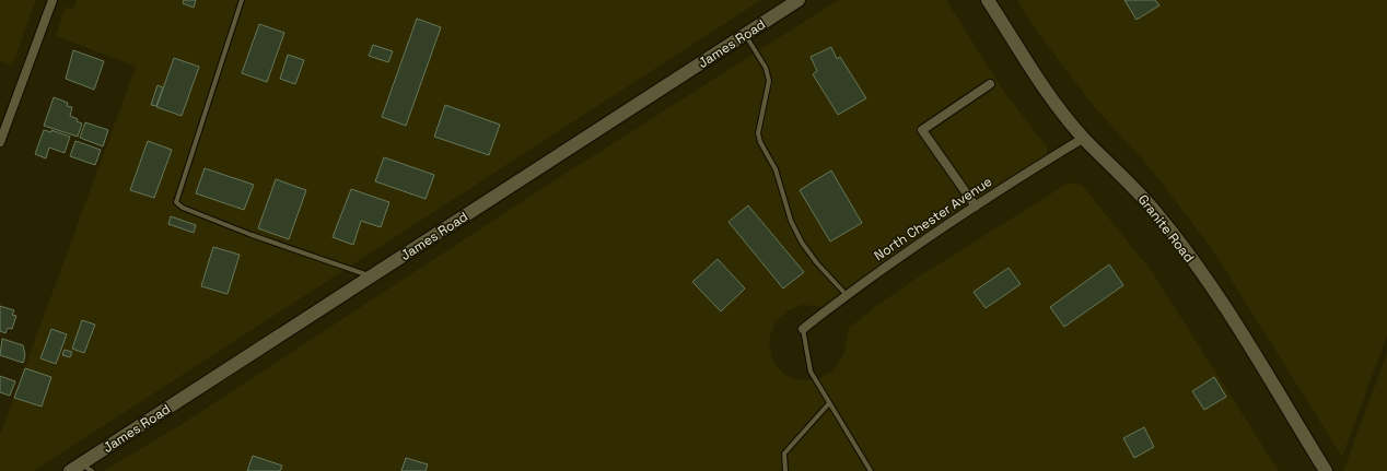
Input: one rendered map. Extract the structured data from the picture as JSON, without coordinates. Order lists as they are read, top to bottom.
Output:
{
  "streets": {
    "main road": ["James Road", "Granite Road"],
    "street": ["North Chester Avenue"]
  },
  "crossings": [
    ["North Chester Avenue", "Granite Road"]
  ]
}
